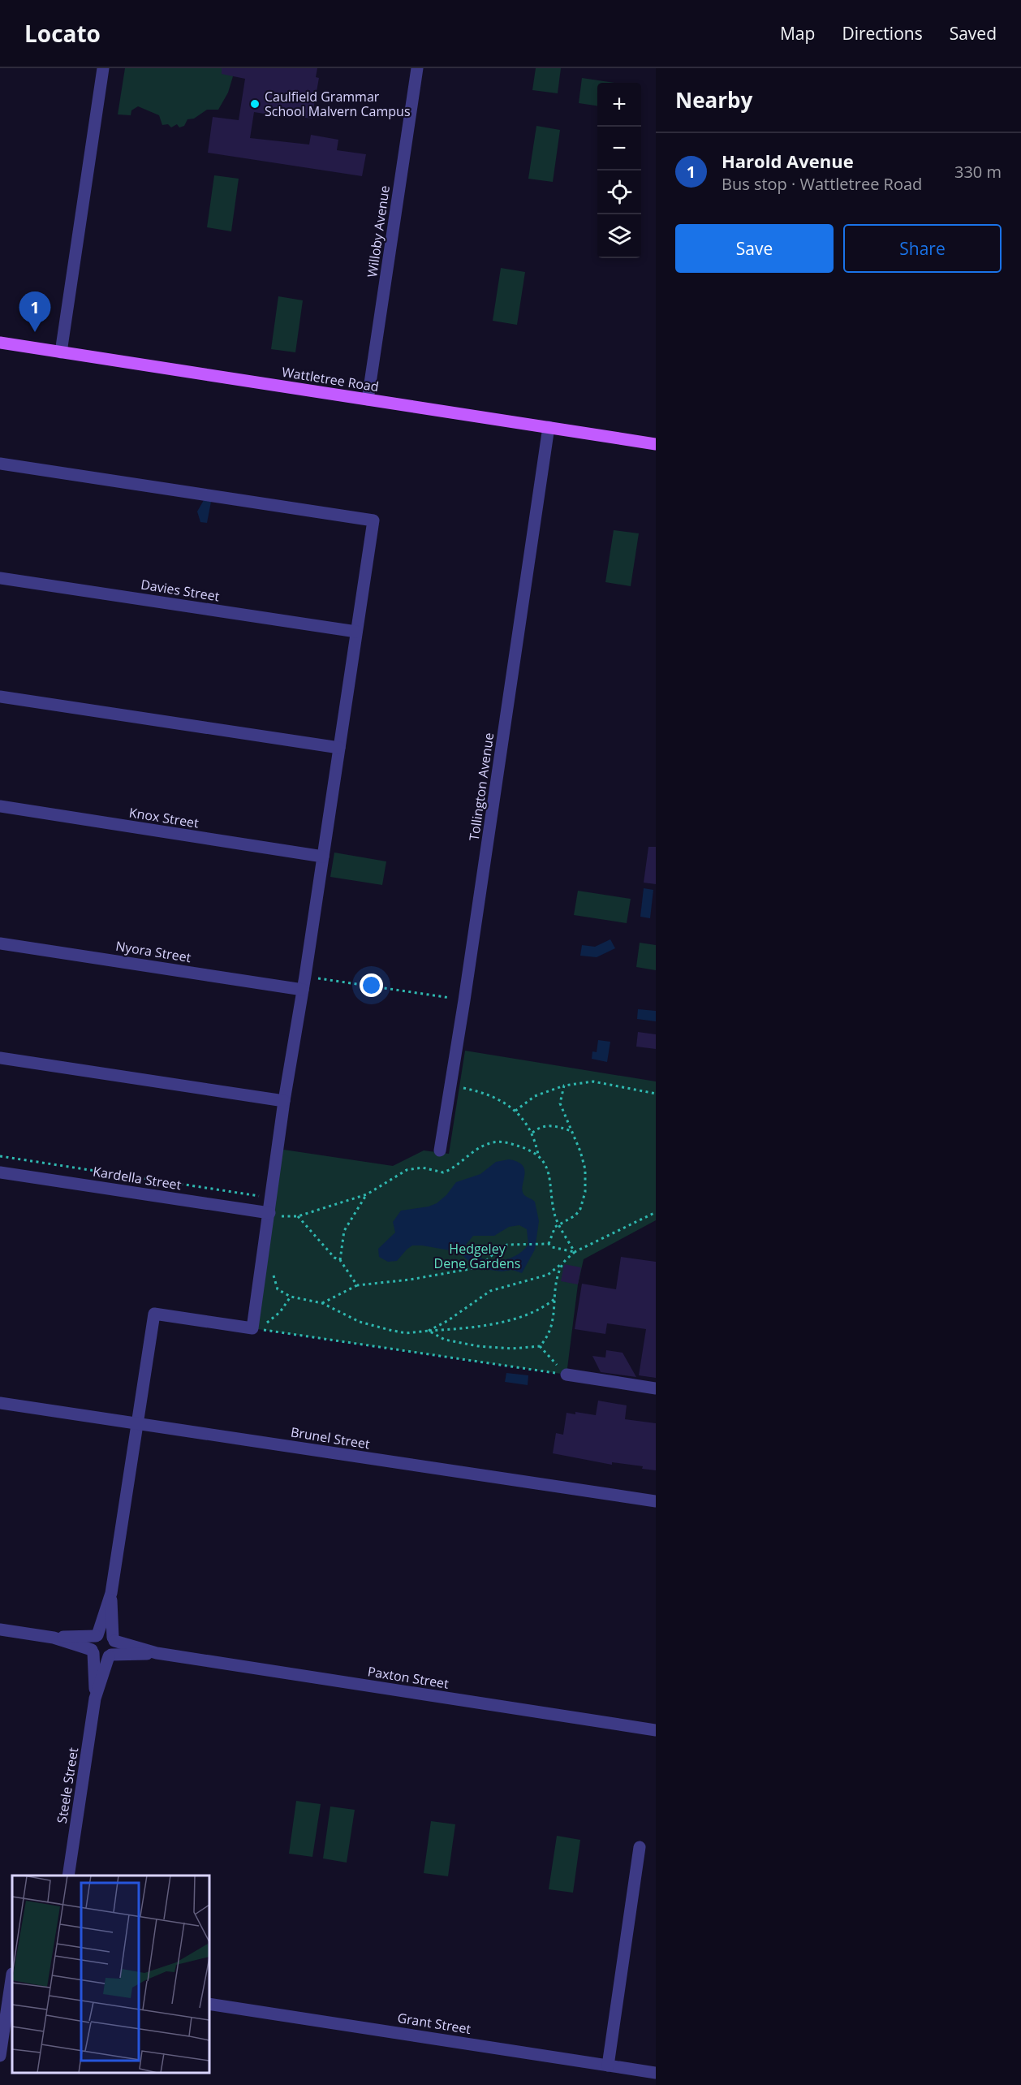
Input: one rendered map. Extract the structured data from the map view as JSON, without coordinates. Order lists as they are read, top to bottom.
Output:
{
  "streets": {
    "main road": ["Wattletree Road"],
    "street": [
      "Willoby Avenue",
      "Davies Street",
      "Tollington Avenue",
      "Knox Street",
      "Nyora Street",
      "Kardella Street",
      "Brunel Street",
      "Paxton Street",
      "Steele Street",
      "Grant Street"
    ]
  },
  "crossings": [
    ["Willoby Avenue", "Wattletree Road"],
    ["Wattletree Road", "Tollington Avenue"],
    ["Paxton Street", "Steele Street"]
  ],
  "parks": ["Hedgeley Dene Gardens"],
  "places": ["Caulfield Grammar School Malvern Campus"],
  "page": {
    "header": "Locato",
    "nav": ["Map", "Directions", "Saved"],
    "heading": "Nearby",
    "map_buttons": ["+", "−"],
    "list": [
      {
        "mark": "1",
        "name": "Harold Avenue",
        "note": "Bus stop · Wattletree Road",
        "value": "330 m"
      }
    ],
    "buttons": ["Save", "Share"],
    "pins": "1"
  }
}
